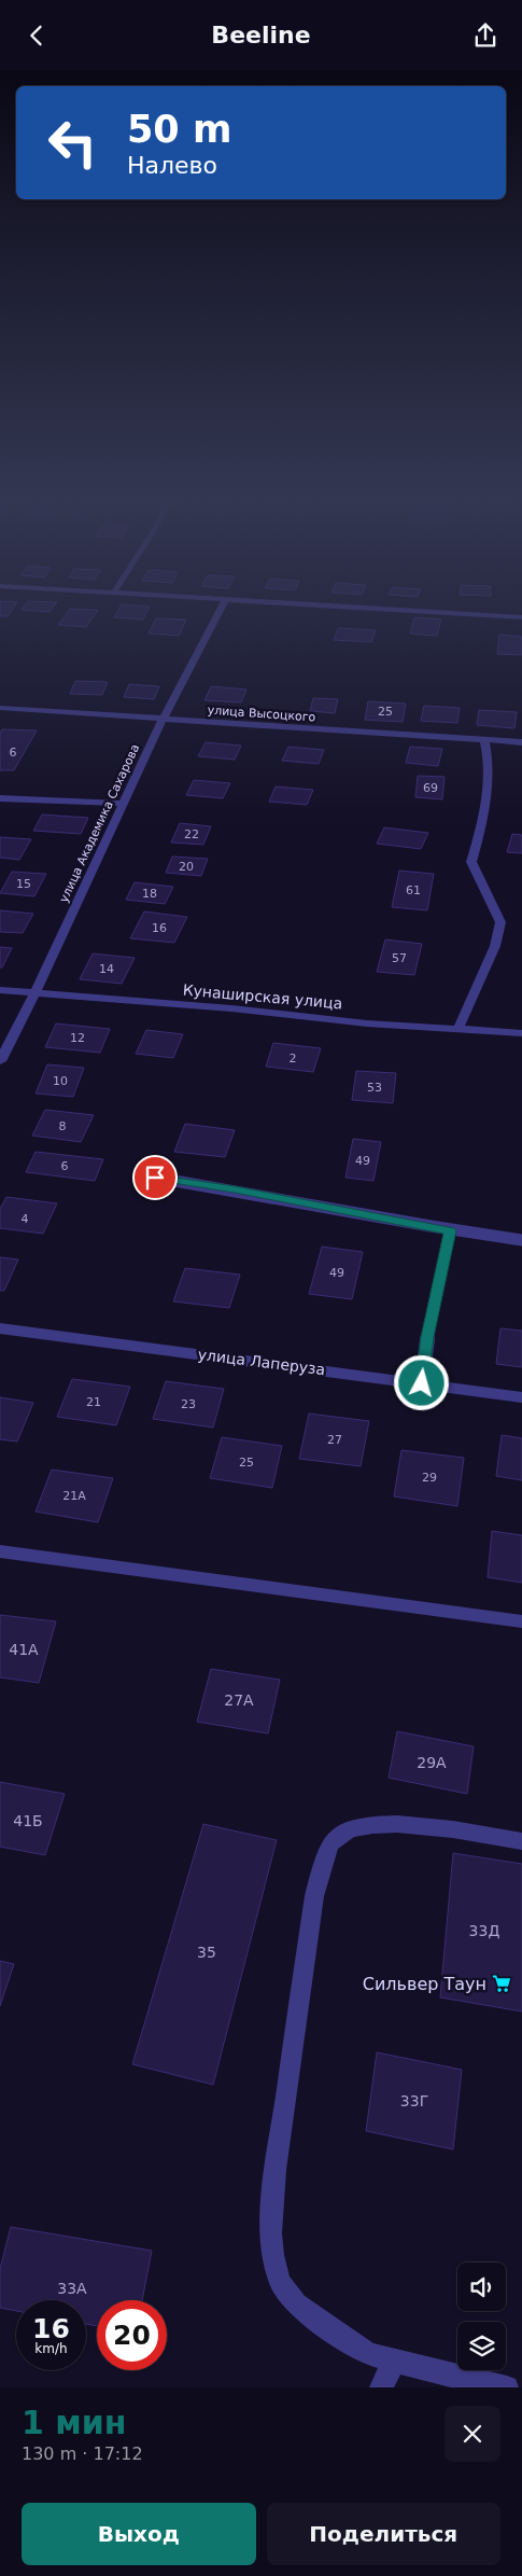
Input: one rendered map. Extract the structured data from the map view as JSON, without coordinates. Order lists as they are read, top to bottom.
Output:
{
  "streets": {
    "street": [
      "улица Высоцкого",
      "улица Академика Сахарова",
      "Кунаширская улица",
      "улица Лаперуза"
    ]
  },
  "crossings": [
    ["улица Высоцкого", "улица Академика Сахарова"],
    ["улица Академика Сахарова", "Кунаширская улица"]
  ],
  "places": {
    "supermarket": ["Сильвер Таун"]
  },
  "house_numbers": [
    "25",
    "6",
    "69",
    "22",
    "20",
    "15",
    "61",
    "18",
    "16",
    "57",
    "14",
    "12",
    "2",
    "10",
    "53",
    "8",
    "49",
    "6",
    "4",
    "49",
    "21",
    "23",
    "27",
    "25",
    "29",
    "21А",
    "41А",
    "27А",
    "29А",
    "41Б",
    "33Д",
    "35",
    "33Г",
    "33А"
  ],
  "page": {
    "header": "Beeline",
    "turn": ["50 m", "Налево"],
    "speed": "16 km/h",
    "limit": "20",
    "heading": ["1 мин", "130 m · 17:12"],
    "buttons": ["Выход", "Поделиться"]
  }
}
